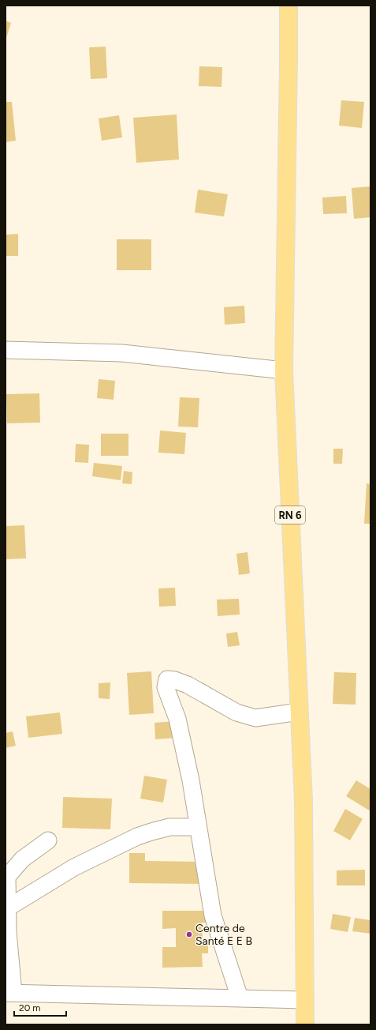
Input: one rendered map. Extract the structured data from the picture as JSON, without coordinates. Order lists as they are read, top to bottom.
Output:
{
  "streets": {
    "main road": ["RN 6"]
  },
  "places": ["Centre de Santé E E B"],
  "scale_bar": "20 m"
}
